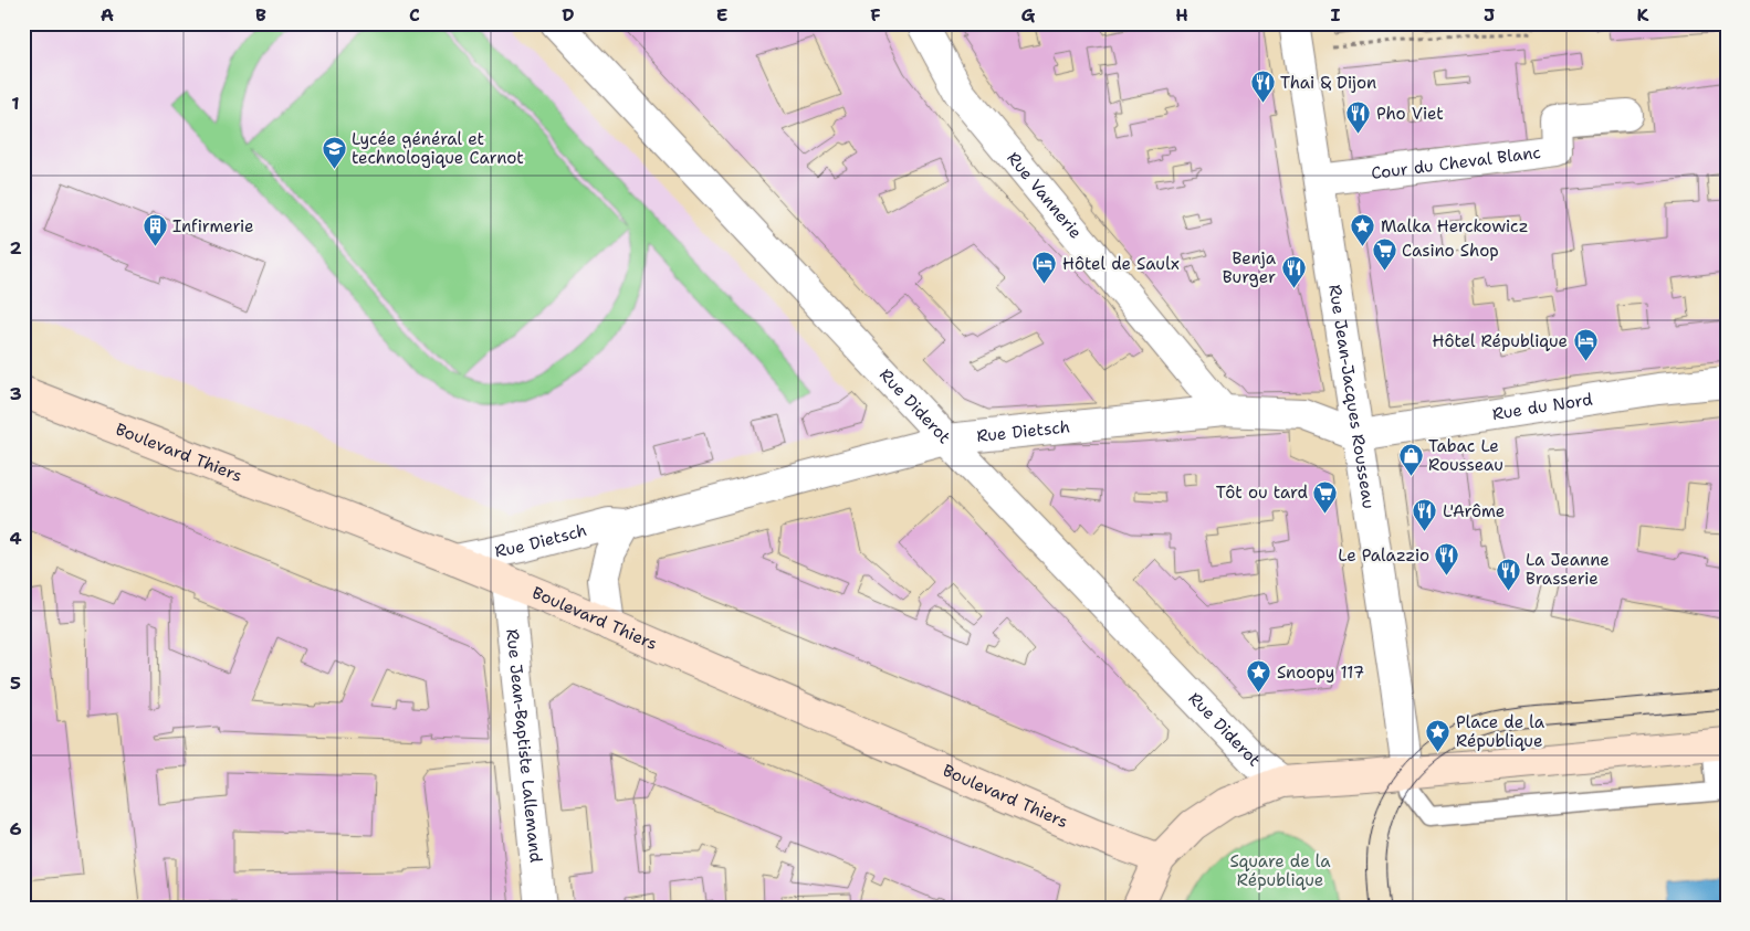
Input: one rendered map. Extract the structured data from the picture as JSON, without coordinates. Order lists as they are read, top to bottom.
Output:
{
  "streets": {
    "main road": ["Boulevard Thiers"],
    "street": [
      "Cour du Cheval Blanc",
      "Rue Vannerie",
      "Rue Jean-Jacques Rousseau",
      "Rue Diderot",
      "Rue du Nord",
      "Rue Dietsch",
      "Rue Jean-Baptiste Lallemand"
    ]
  },
  "crossings": [
    ["Cour du Cheval Blanc", "Rue Jean-Jacques Rousseau"],
    ["Rue Vannerie", "Rue Dietsch"],
    ["Rue Jean-Jacques Rousseau", "Rue du Nord"],
    ["Rue Jean-Jacques Rousseau", "Rue Dietsch"],
    ["Rue Diderot", "Rue Dietsch"],
    ["Rue du Nord", "Rue Dietsch"],
    ["Rue Dietsch", "Boulevard Thiers"],
    ["Boulevard Thiers", "Rue Jean-Baptiste Lallemand"]
  ],
  "parks": ["Square de la République"],
  "places": {
    "restaurant": [
      "Thai & Dijon",
      "Pho Viet",
      "Benja Burger",
      "L'Arôme",
      "Le Palazzio",
      "La Jeanne Brasserie"
    ],
    "school or university": ["Lycée général et technologique Carnot"],
    "building": ["Infirmerie"],
    "place": ["Malka Herckowicz", "Snoopy 117", "Place de la République"],
    "supermarket": ["Casino Shop", "Tôt ou tard"],
    "hotel": ["Hôtel de Saulx", "Hôtel République"],
    "shop": ["Tabac Le Rousseau"]
  },
  "grid": {
    "columns": [
      "A",
      "B",
      "C",
      "D",
      "E",
      "F",
      "G",
      "H",
      "I",
      "J",
      "K"
    ],
    "rows": [
      "1",
      "2",
      "3",
      "4",
      "5",
      "6"
    ]
  }
}
